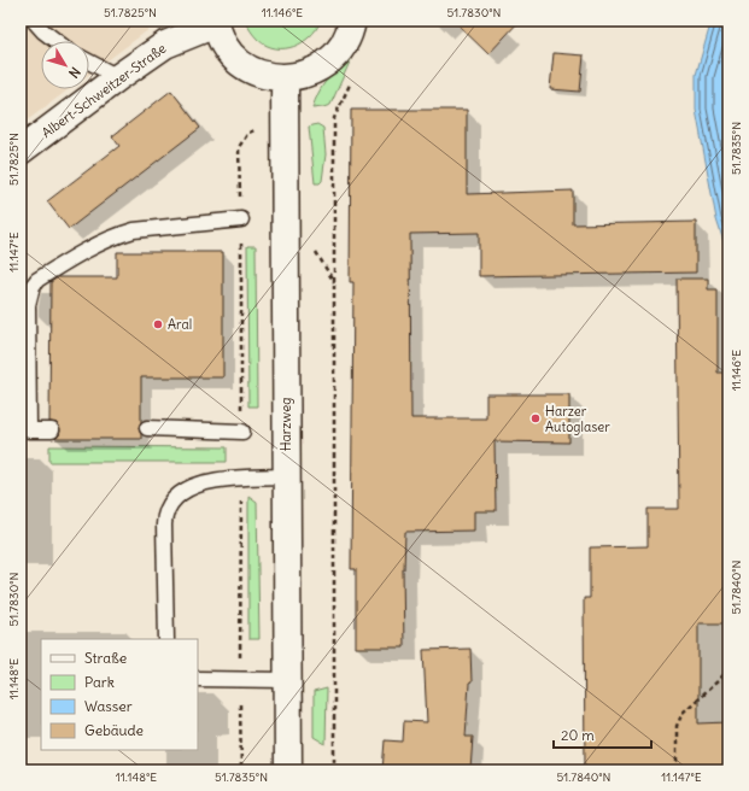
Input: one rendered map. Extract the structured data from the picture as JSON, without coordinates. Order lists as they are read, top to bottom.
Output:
{
  "streets": {
    "main road": ["Albert-Schweitzer-Straße", "Harzweg"]
  },
  "places": ["Aral", "Harzer Autoglaser"],
  "legend": [
    "Straße",
    "Park",
    "Wasser",
    "Gebäude"
  ],
  "scale_bar": "20 m",
  "north": "bottom right",
  "coordinates": [
    "51.7825°N",
    "11.146°E",
    "51.7830°N",
    "51.7835°N",
    "11.147°E",
    "51.7840°N",
    "11.148°E"
  ]
}
